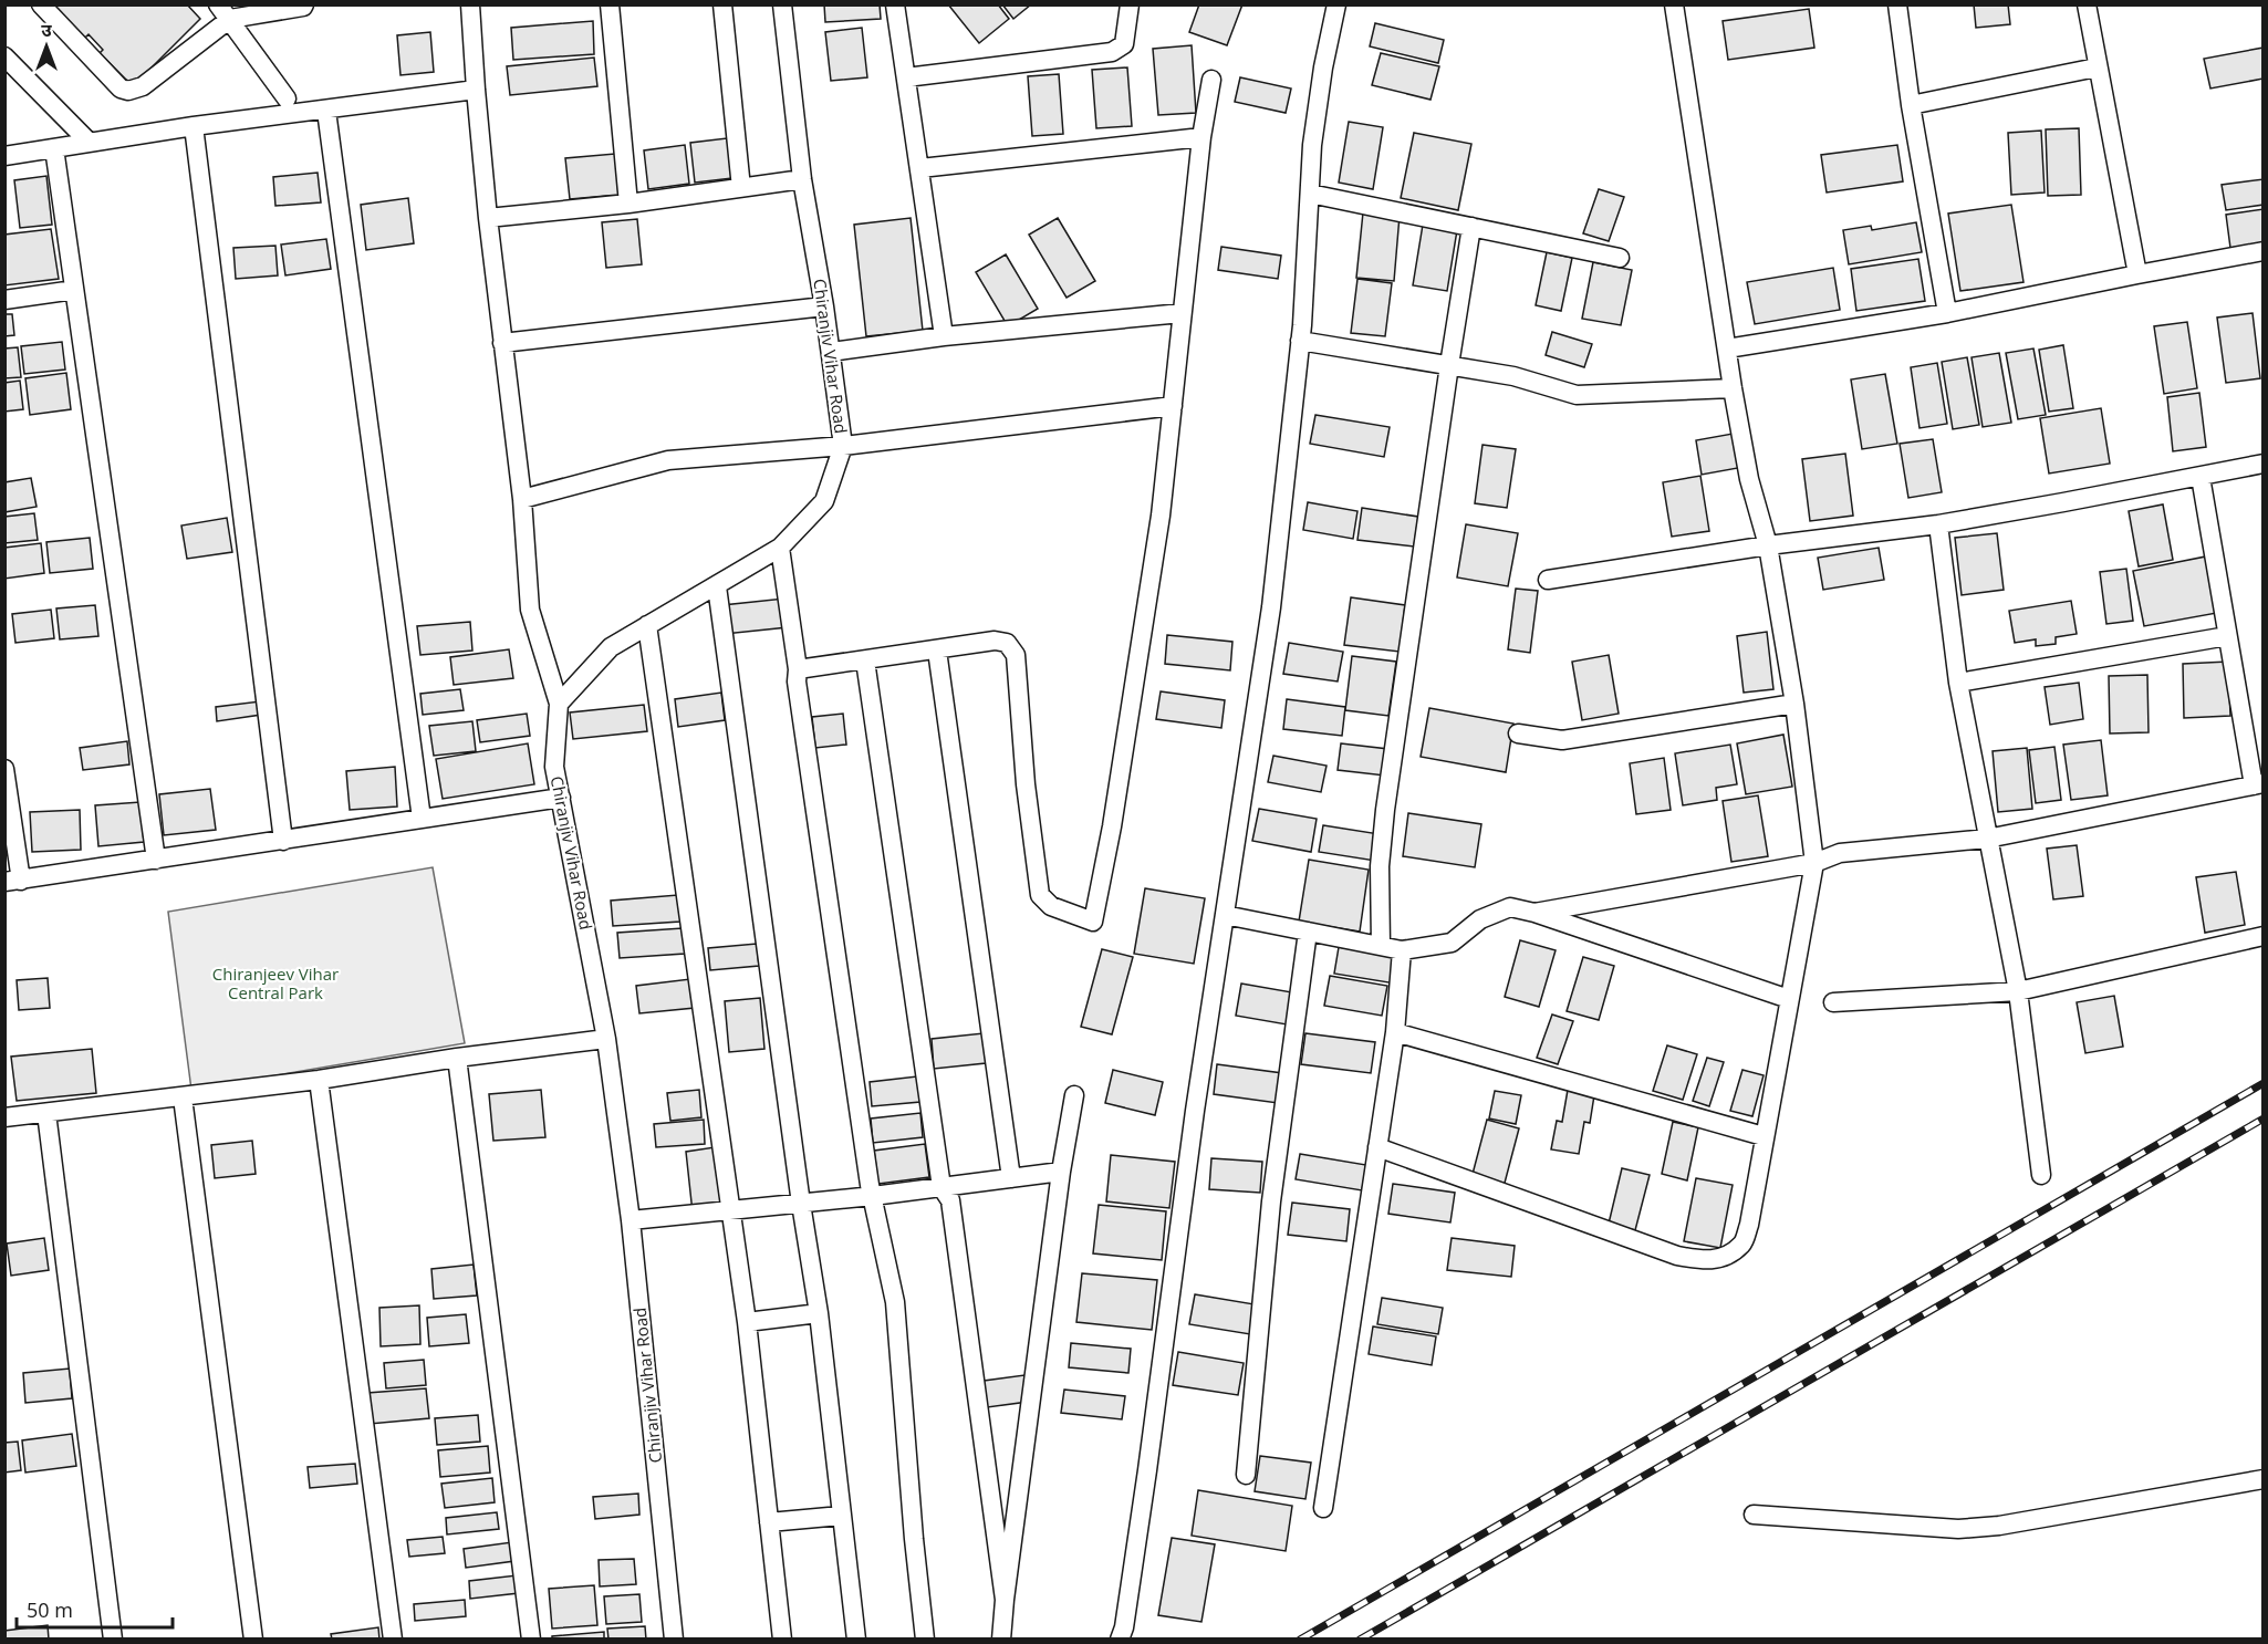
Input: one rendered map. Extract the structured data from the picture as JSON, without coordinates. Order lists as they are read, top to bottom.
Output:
{
  "streets": {
    "street": ["Chiranjiv Vihar Road"]
  },
  "parks": ["Chiranjeev Vihar Central Park"],
  "scale_bar": "50 m",
  "north": "top"
}
